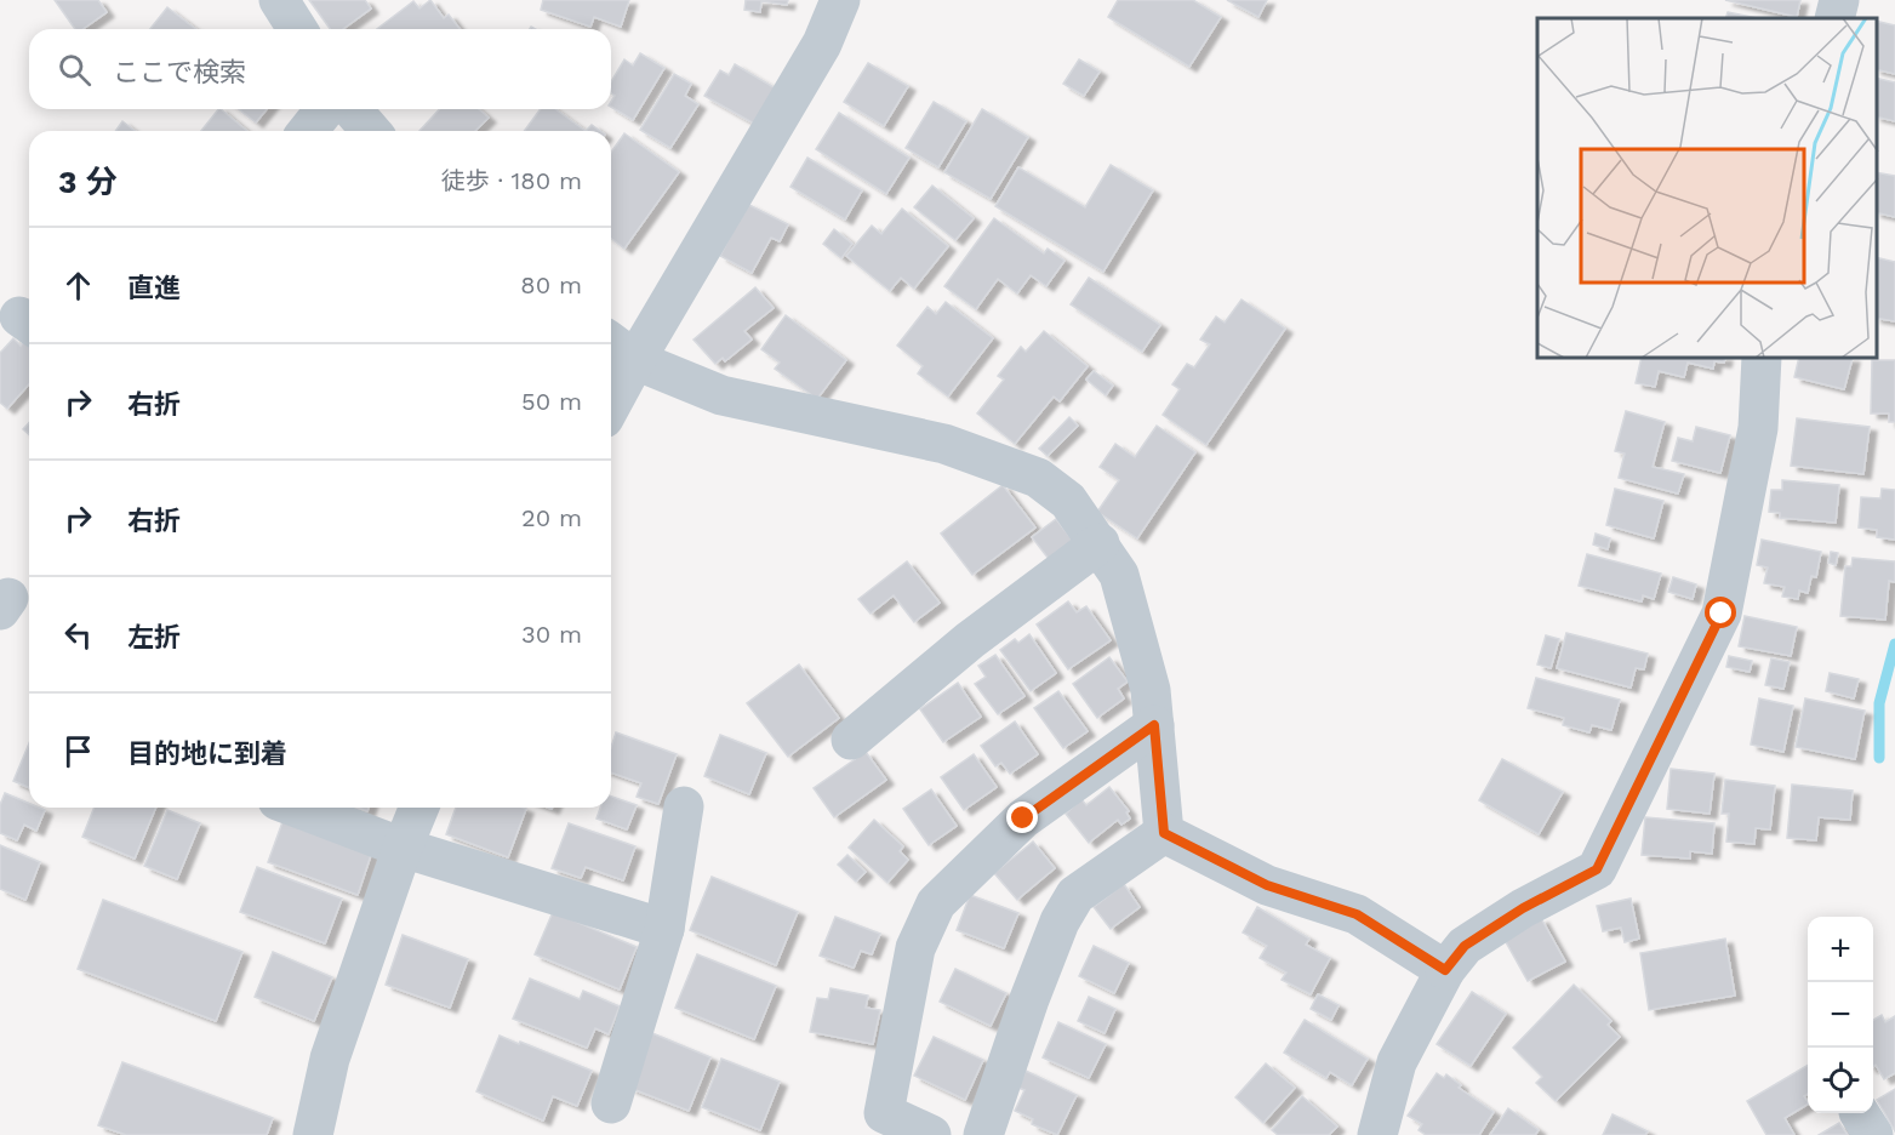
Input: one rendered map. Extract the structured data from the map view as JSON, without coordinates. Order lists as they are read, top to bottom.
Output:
{
  "page": {
    "search": "ここで検索",
    "heading": ["3 分", "徒歩 · 180 m"],
    "list": [
      ["直進", "80 m"],
      ["右折", "50 m"],
      ["右折", "20 m"],
      ["左折", "30 m"],
      "目的地に到着"
    ],
    "map_buttons": ["+", "−"]
  }
}
